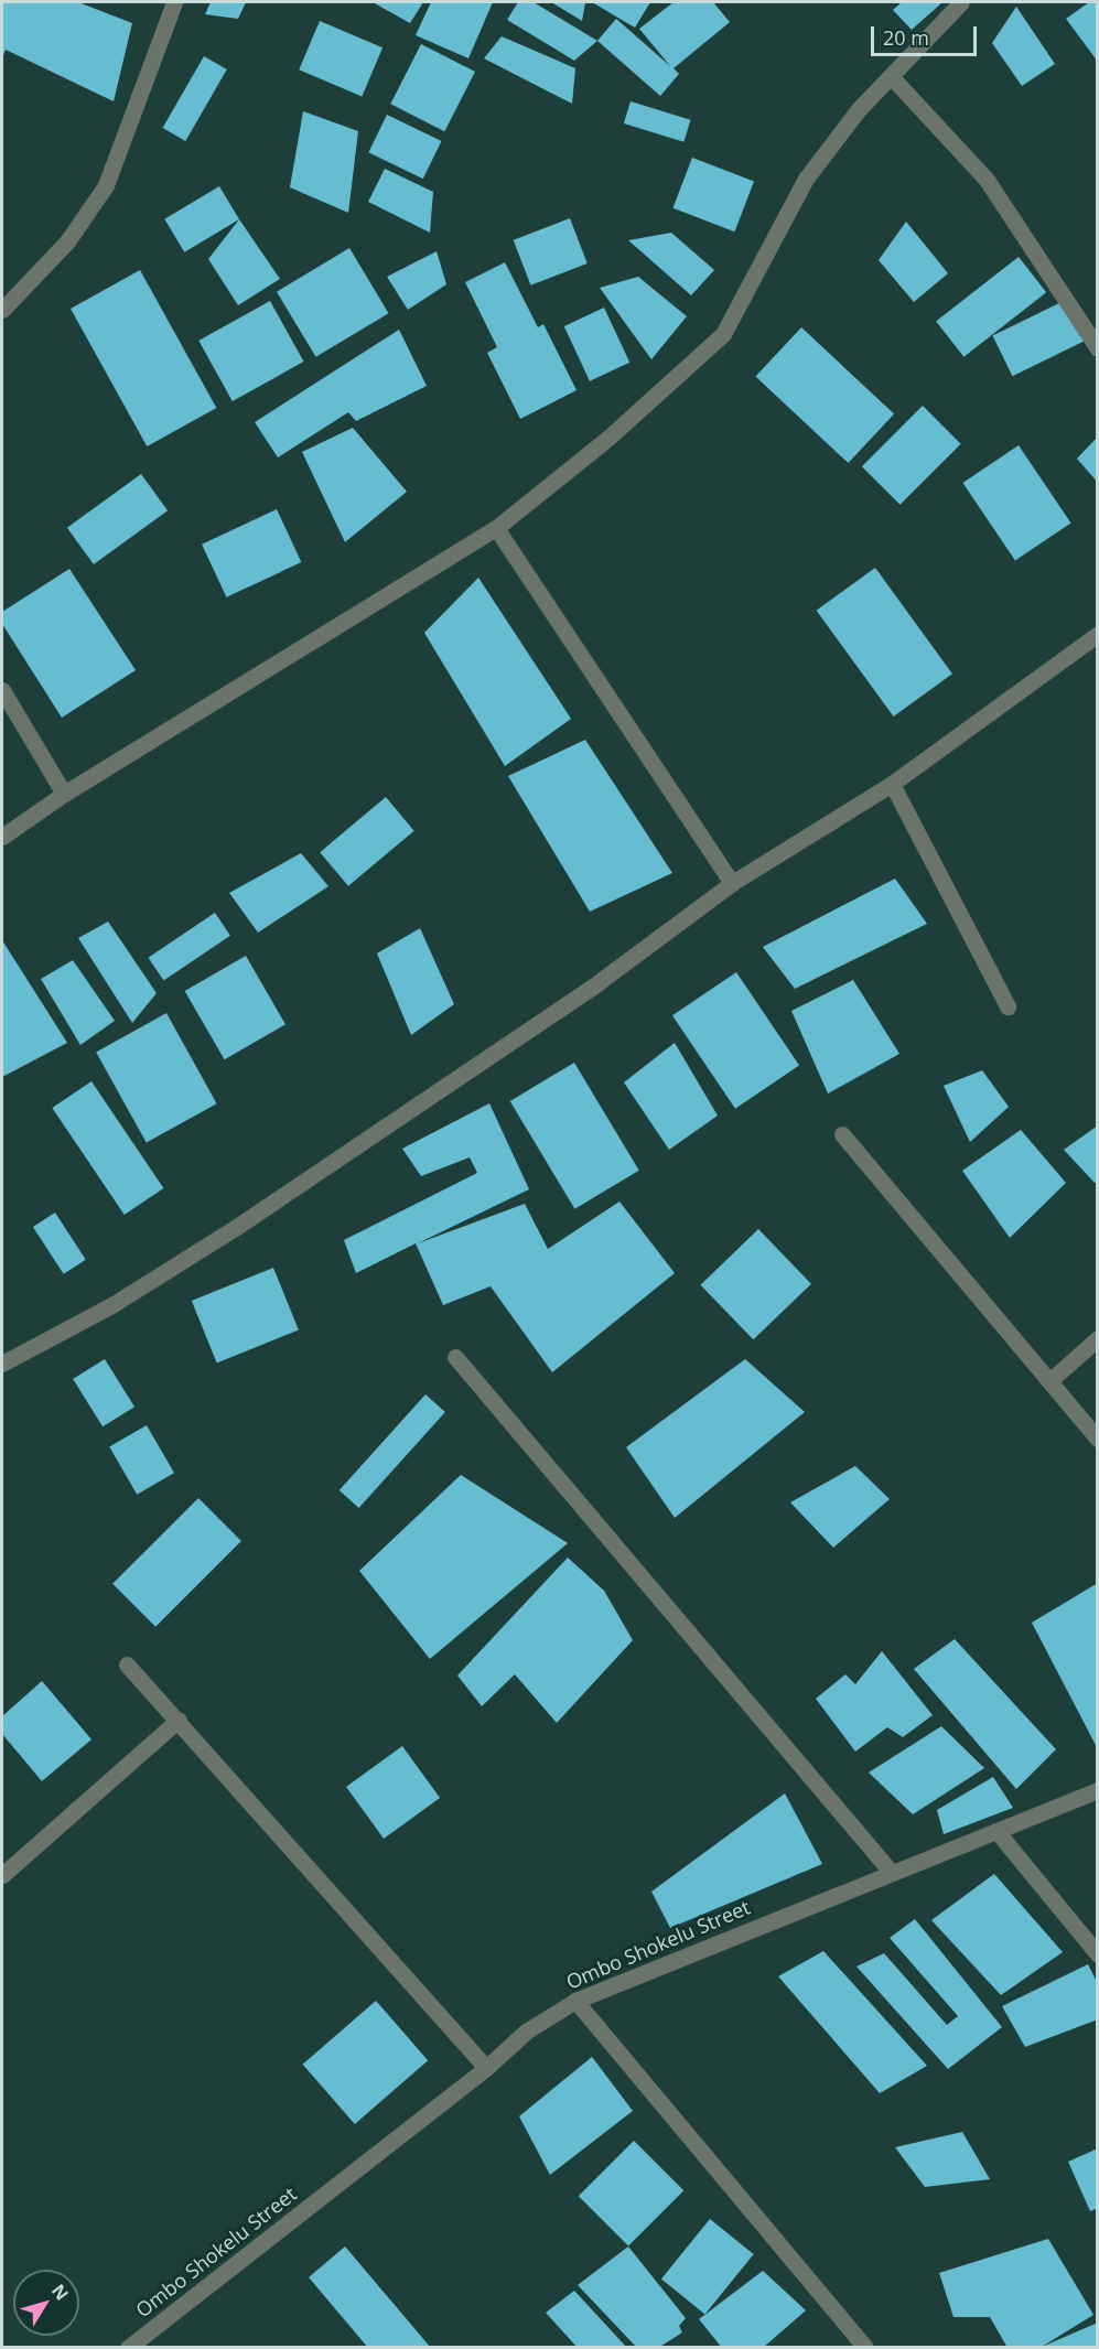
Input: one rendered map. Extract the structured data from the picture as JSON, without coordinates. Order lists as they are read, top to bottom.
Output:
{
  "streets": {
    "street": ["Ombo Shokelu Street"]
  },
  "scale_bar": "20 m",
  "north": "top right"
}
